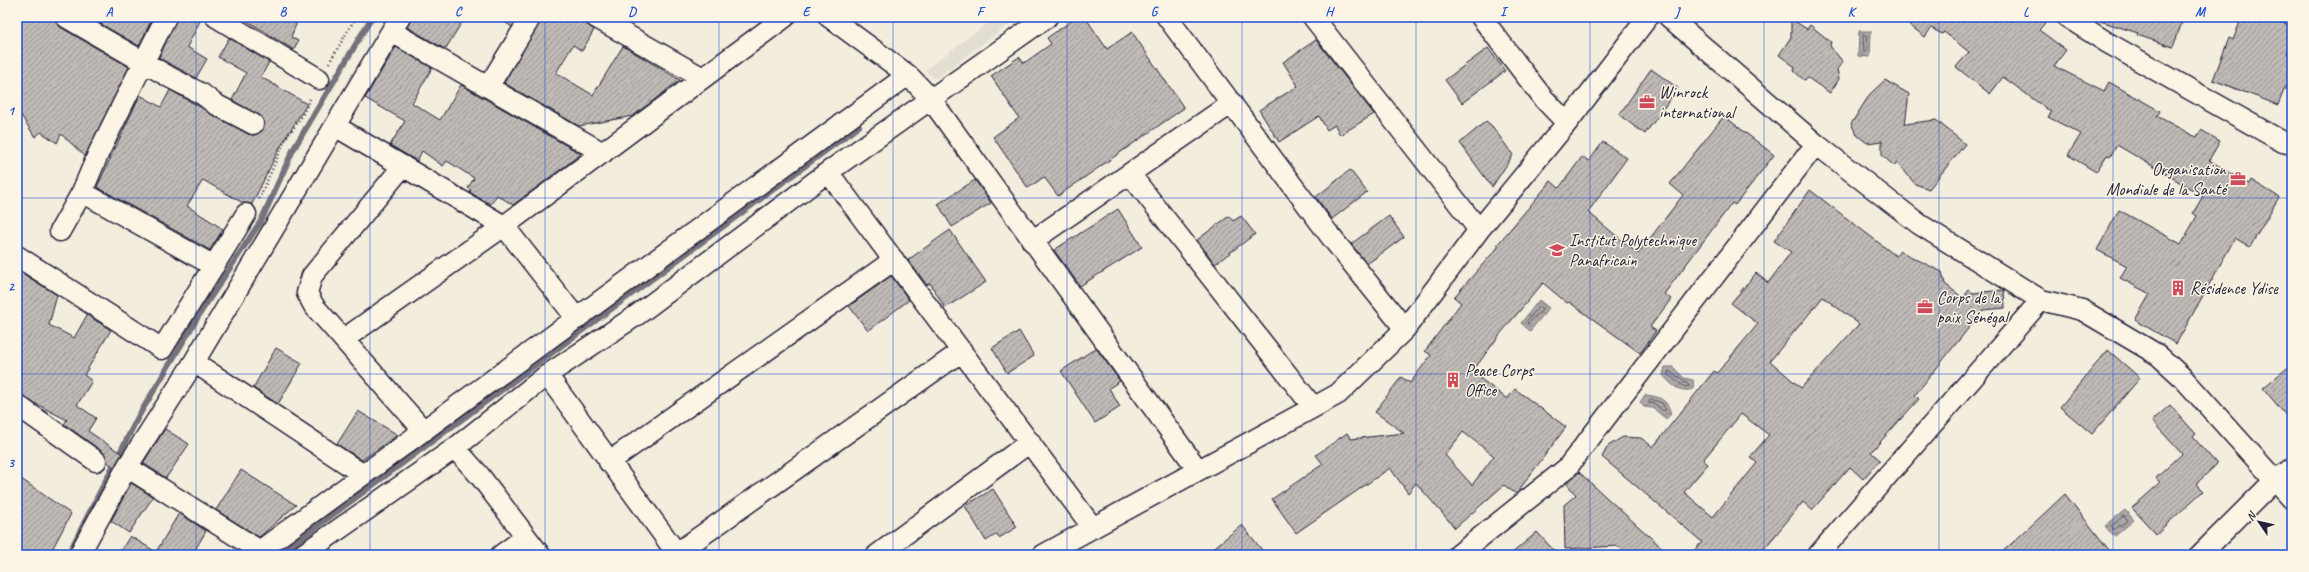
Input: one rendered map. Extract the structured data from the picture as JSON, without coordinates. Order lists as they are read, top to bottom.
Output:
{
  "places": {
    "office": ["Winrock international", "Organisation Mondiale de la Santé", "Corps de la paix Sénégal"],
    "school or university": ["Institut Polytechnique Panafricain"],
    "building": ["Résidence Ydise", "Peace Corps Office"]
  },
  "north": "top left",
  "grid": {
    "columns": [
      "A",
      "B",
      "C",
      "D",
      "E",
      "F",
      "G",
      "H",
      "I",
      "J",
      "K",
      "L",
      "M"
    ],
    "rows": ["1", "2", "3"]
  }
}
